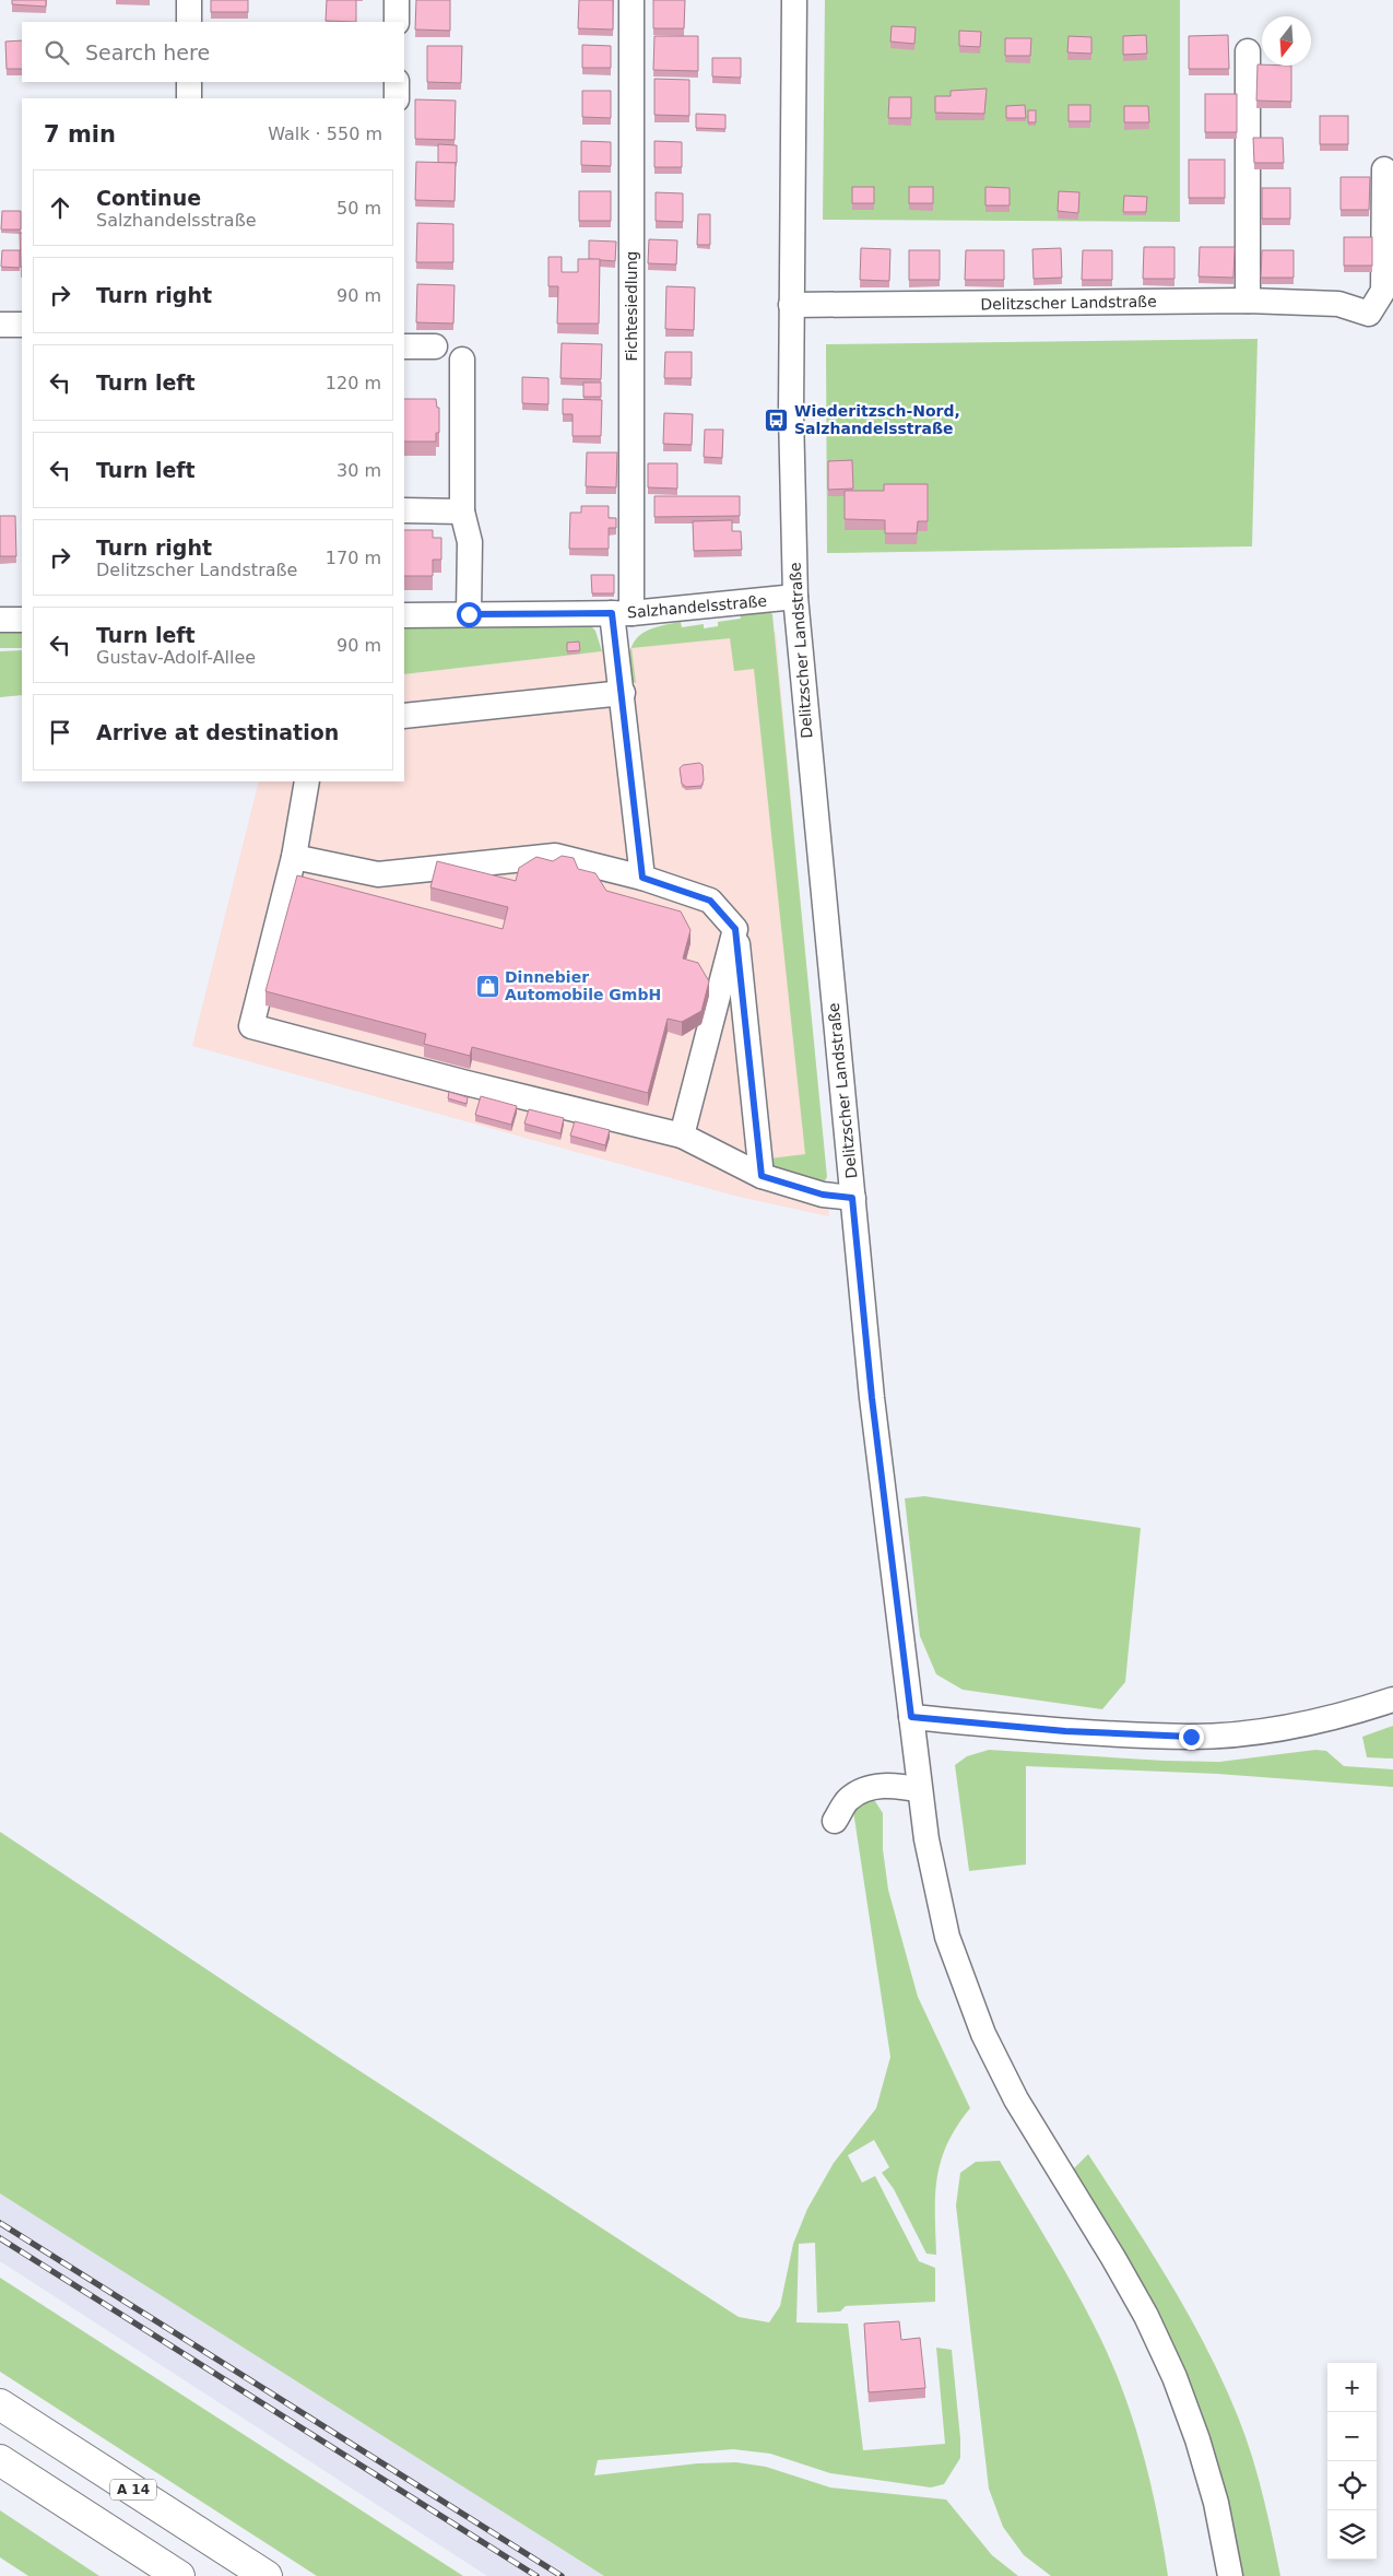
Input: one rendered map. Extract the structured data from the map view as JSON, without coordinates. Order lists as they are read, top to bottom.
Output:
{
  "streets": {
    "highway": ["A 14"],
    "street": ["Delitzscher Landstraße", "Fichtesiedlung", "Salzhandelsstraße"]
  },
  "crossings": [
    ["Delitzscher Landstraße", "Salzhandelsstraße"],
    ["Fichtesiedlung", "Salzhandelsstraße"]
  ],
  "places": {
    "bus stop": ["Wiederitzsch-Nord, Salzhandelsstraße"],
    "shop": ["Dinnebier Automobile GmbH"]
  },
  "north": "bottom",
  "page": {
    "search": "Search here",
    "heading": ["7 min", "Walk · 550 m"],
    "list": [
      ["Continue", "Salzhandelsstraße", "50 m"],
      ["Turn right", "90 m"],
      ["Turn left", "120 m"],
      ["Turn left", "30 m"],
      ["Turn right", "Delitzscher Landstraße", "170 m"],
      ["Turn left", "Gustav-Adolf-Allee", "90 m"],
      "Arrive at destination"
    ],
    "map_buttons": ["+", "−"]
  }
}
